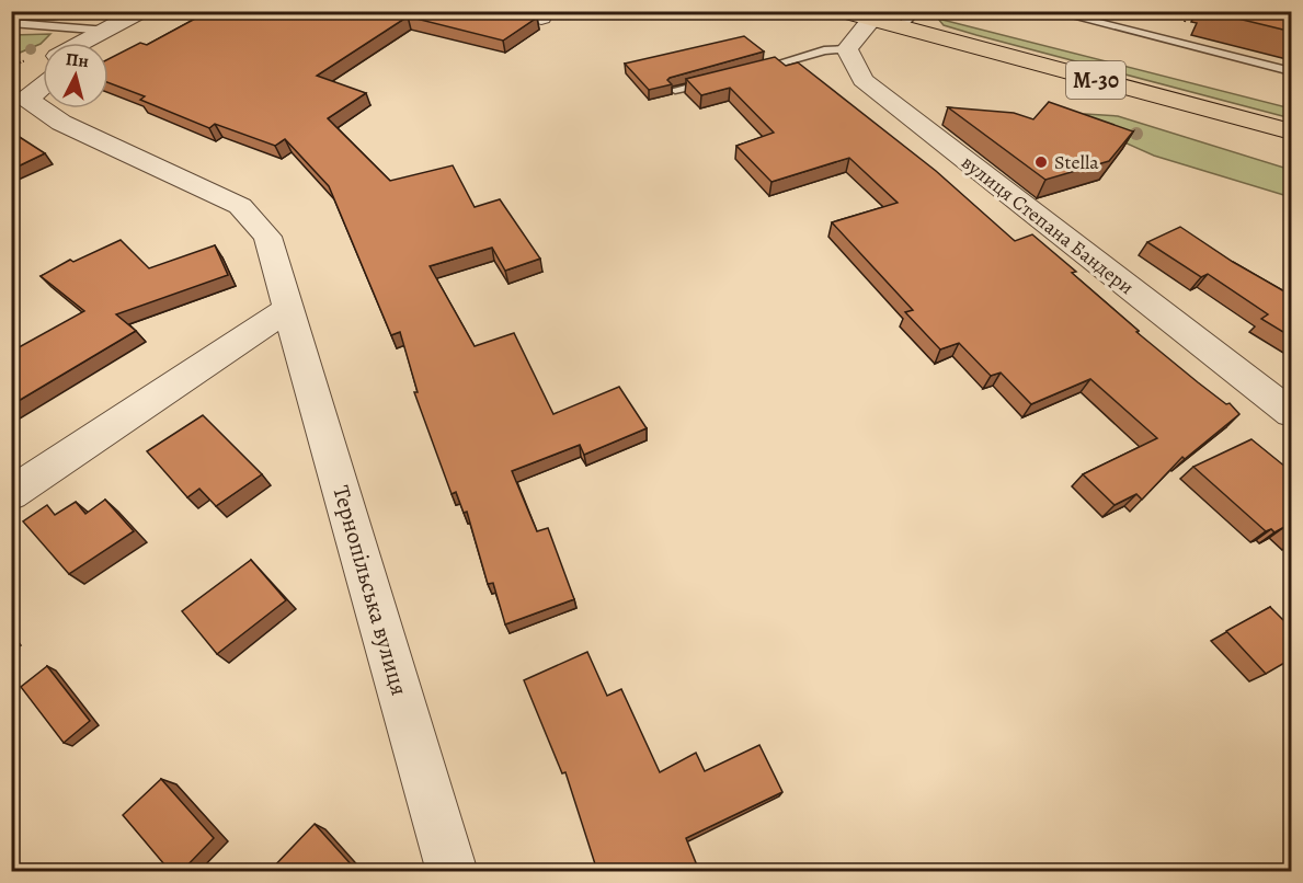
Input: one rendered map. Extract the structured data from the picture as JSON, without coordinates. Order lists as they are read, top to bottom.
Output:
{
  "streets": {
    "highway": ["М-30"],
    "street": ["вулиця Степана Бандери", "Тернопільська вулиця"]
  },
  "places": ["Stella"],
  "north": "top"
}
